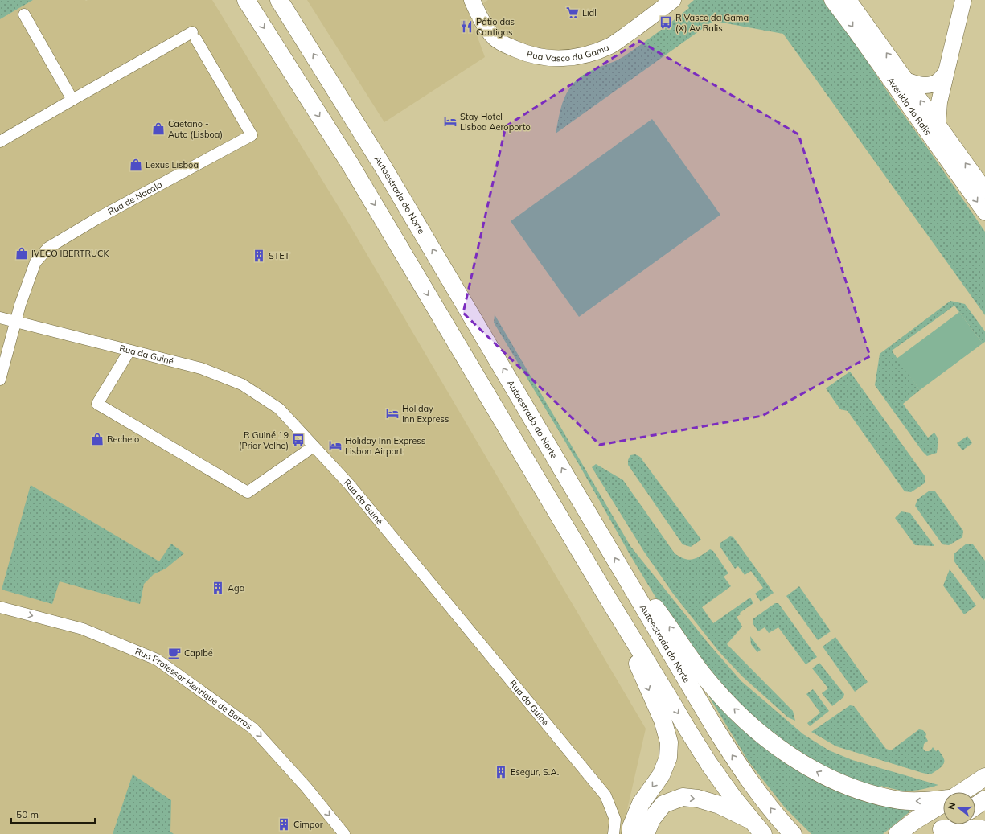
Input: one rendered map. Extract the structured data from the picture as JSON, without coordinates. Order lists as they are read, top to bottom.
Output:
{
  "streets": {
    "highway": ["Autoestrada do Norte"],
    "street": [
      "Rua Vasco da Gama",
      "Avenida do Ralis",
      "Rua de Nacala",
      "Rua da Guiné",
      "Rua Professor Henrique de Barros"
    ]
  },
  "crossings": [
    ["Rua de Nacala", "Rua da Guiné"]
  ],
  "one_way": ["Rua Professor Henrique de Barros"],
  "places": {
    "supermarket": ["Lidl"],
    "bus stop": ["R Vasco da Gama (X) Av Ralis", "R Guiné 19 (Prior Velho)"],
    "restaurant": ["Pátio das Cantigas"],
    "hotel": ["Stay Hotel Lisboa Aeroporto", "Holiday Inn Express", "Holiday Inn Express Lisbon Airport"],
    "shop": [
      "Caetano - Auto (Lisboa)",
      "Lexus Lisboa",
      "IVECO IBERTRUCK",
      "Recheio"
    ],
    "building": [
      "STET",
      "Aga",
      "Esegur, S.A.",
      "Cimpor"
    ],
    "cafe": ["Capibé"]
  },
  "scale_bar": "50 m",
  "north": "left"
}
